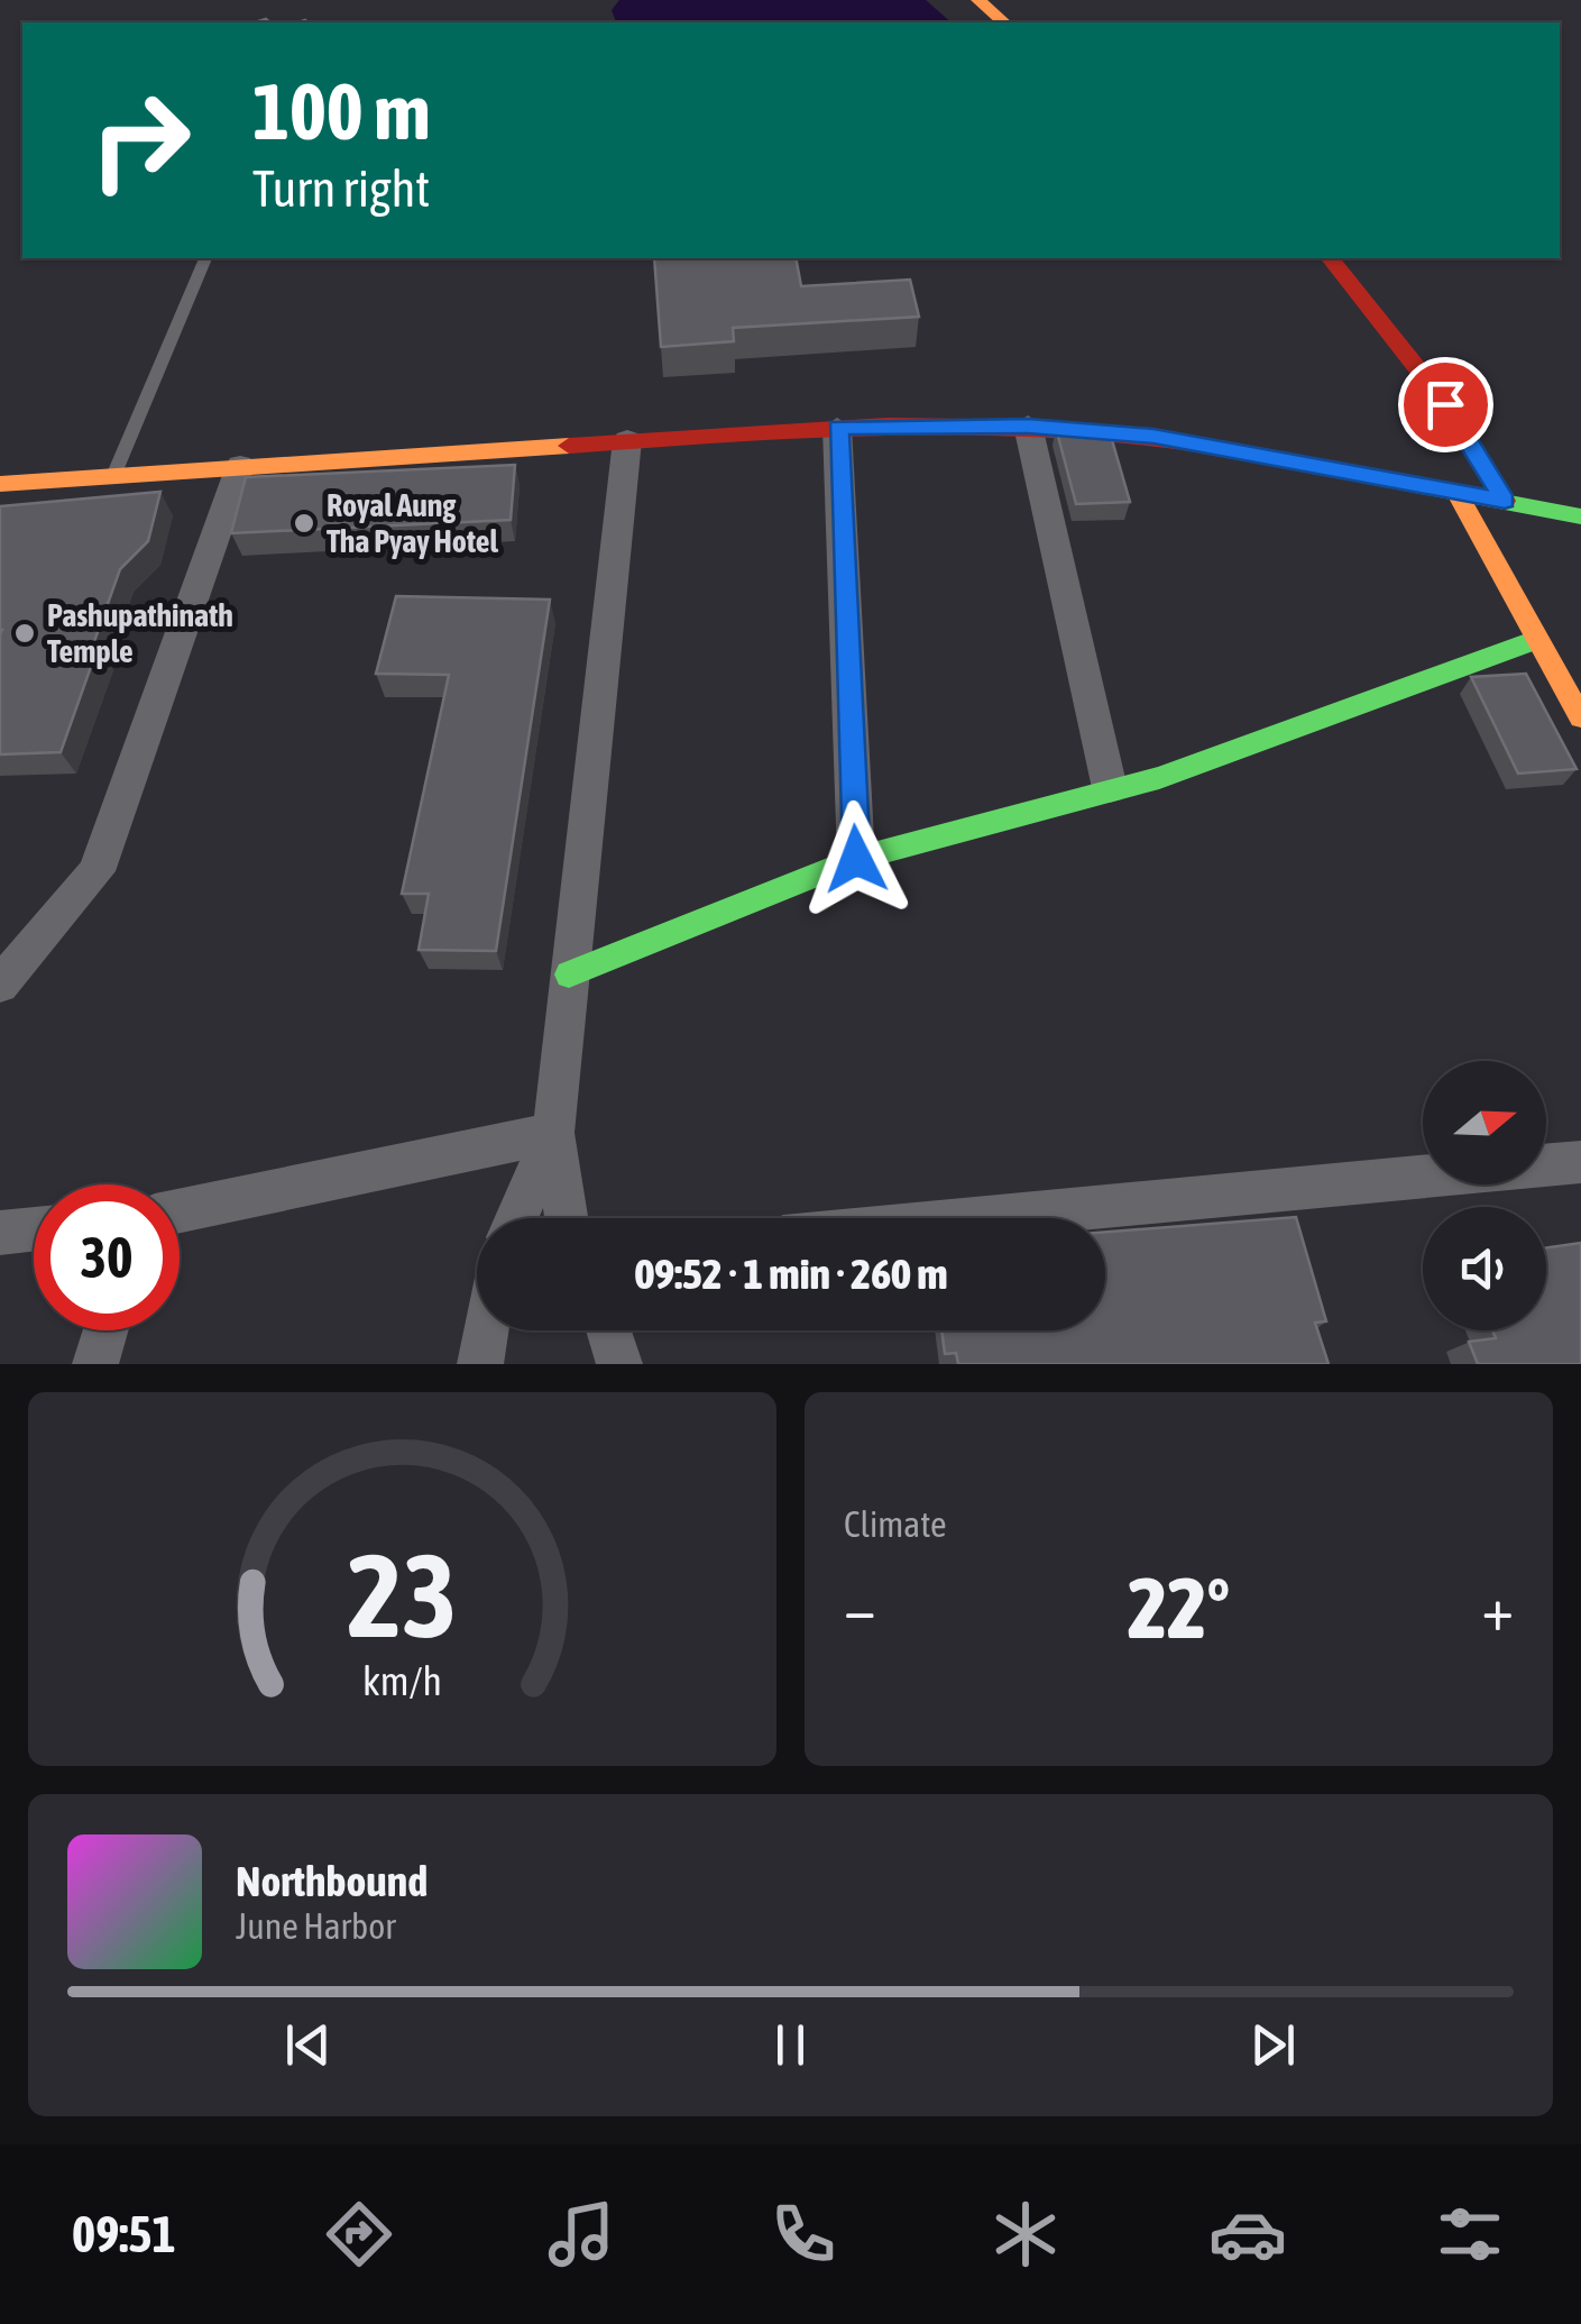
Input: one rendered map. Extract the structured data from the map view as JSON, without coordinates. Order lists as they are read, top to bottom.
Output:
{
  "places": ["Royal Aung Tha Pyay Hotel", "Pashupathinath Temple"],
  "north": "right",
  "page": {
    "turn": ["100 m", "Turn right"],
    "limit": "30",
    "trip": "09:52 · 1 min · 260 m",
    "tile": "Climate",
    "heat": ["−", "22°", "+"],
    "song": ["Northbound", "June Harbor"],
    "tabs": "09:51",
    "gauge": ["23", "km/h"]
  }
}
